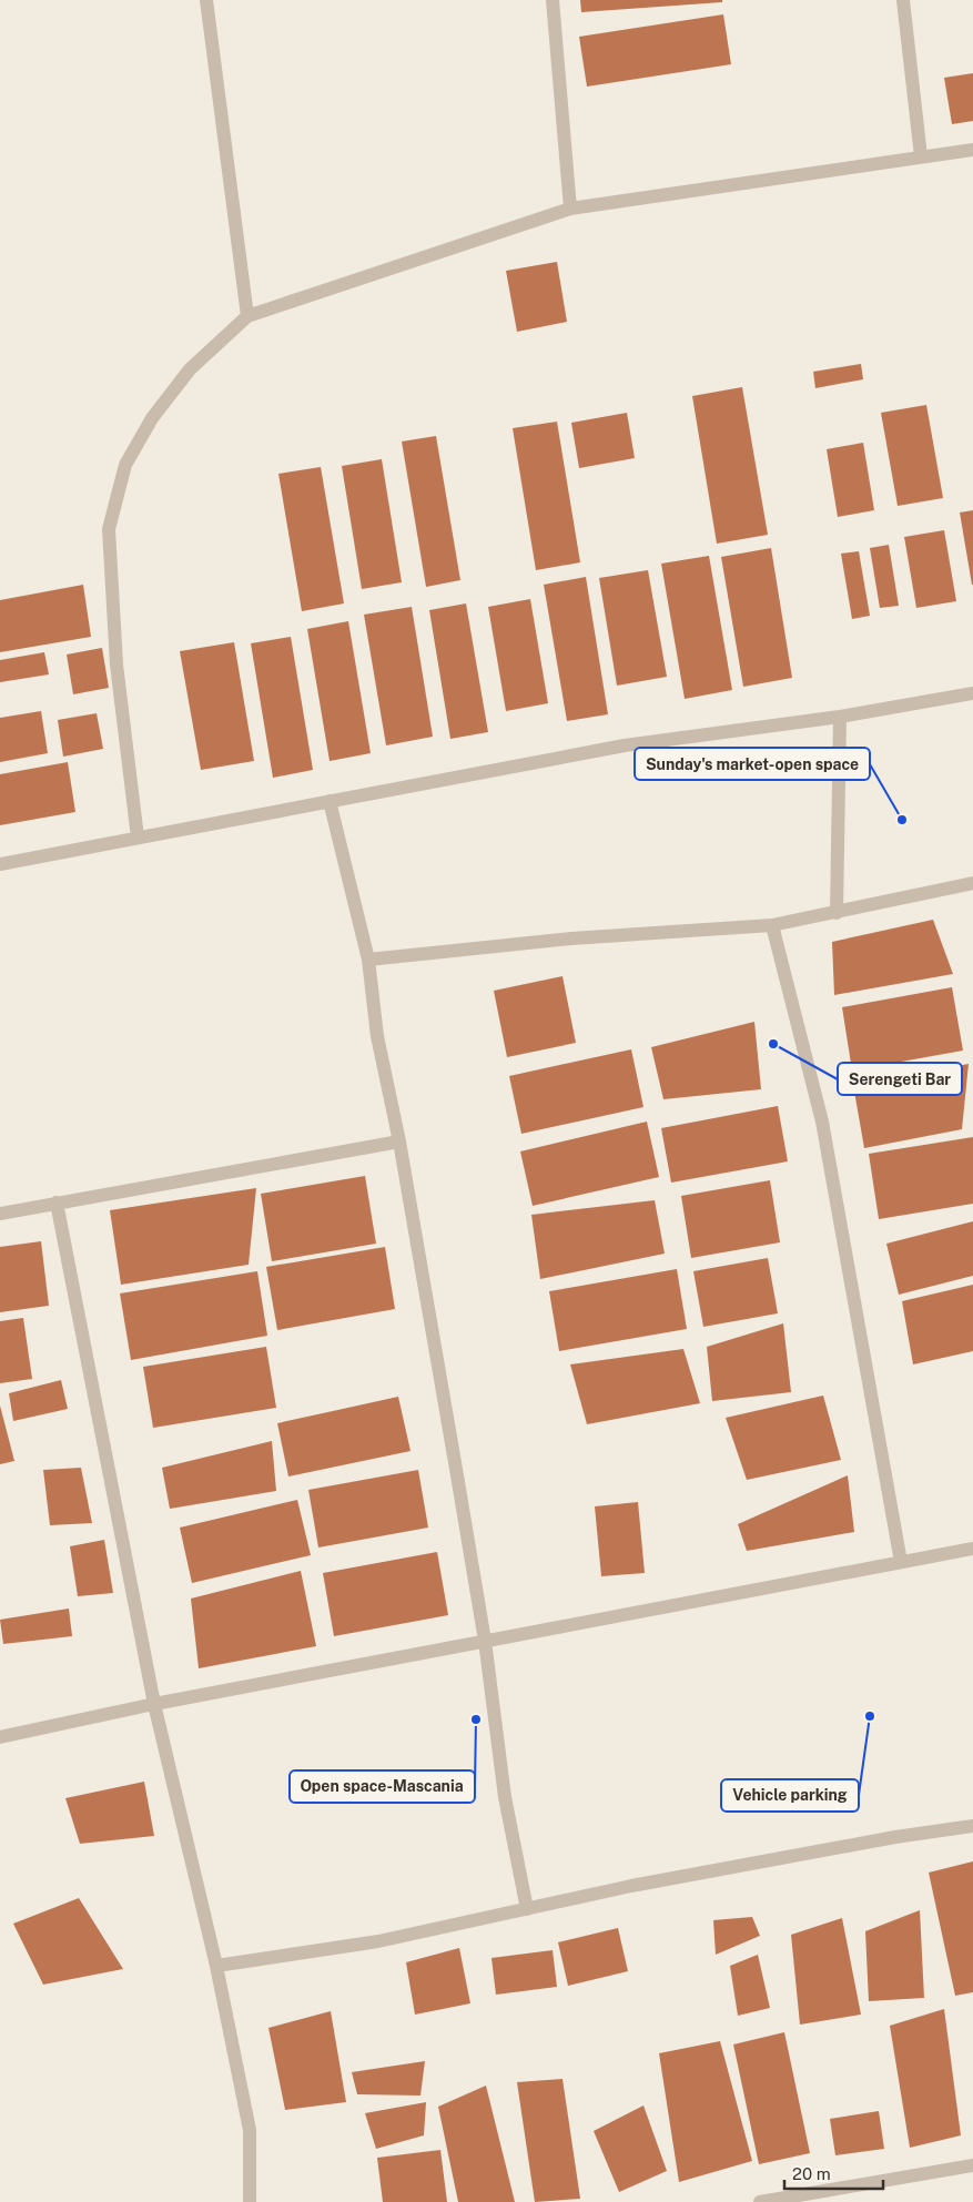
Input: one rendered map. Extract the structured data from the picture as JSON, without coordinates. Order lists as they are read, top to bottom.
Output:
{
  "places": [
    "Sunday's market-open space",
    "Serengeti Bar",
    "Vehicle parking",
    "Open space-Mascania"
  ],
  "scale_bar": "20 m"
}
